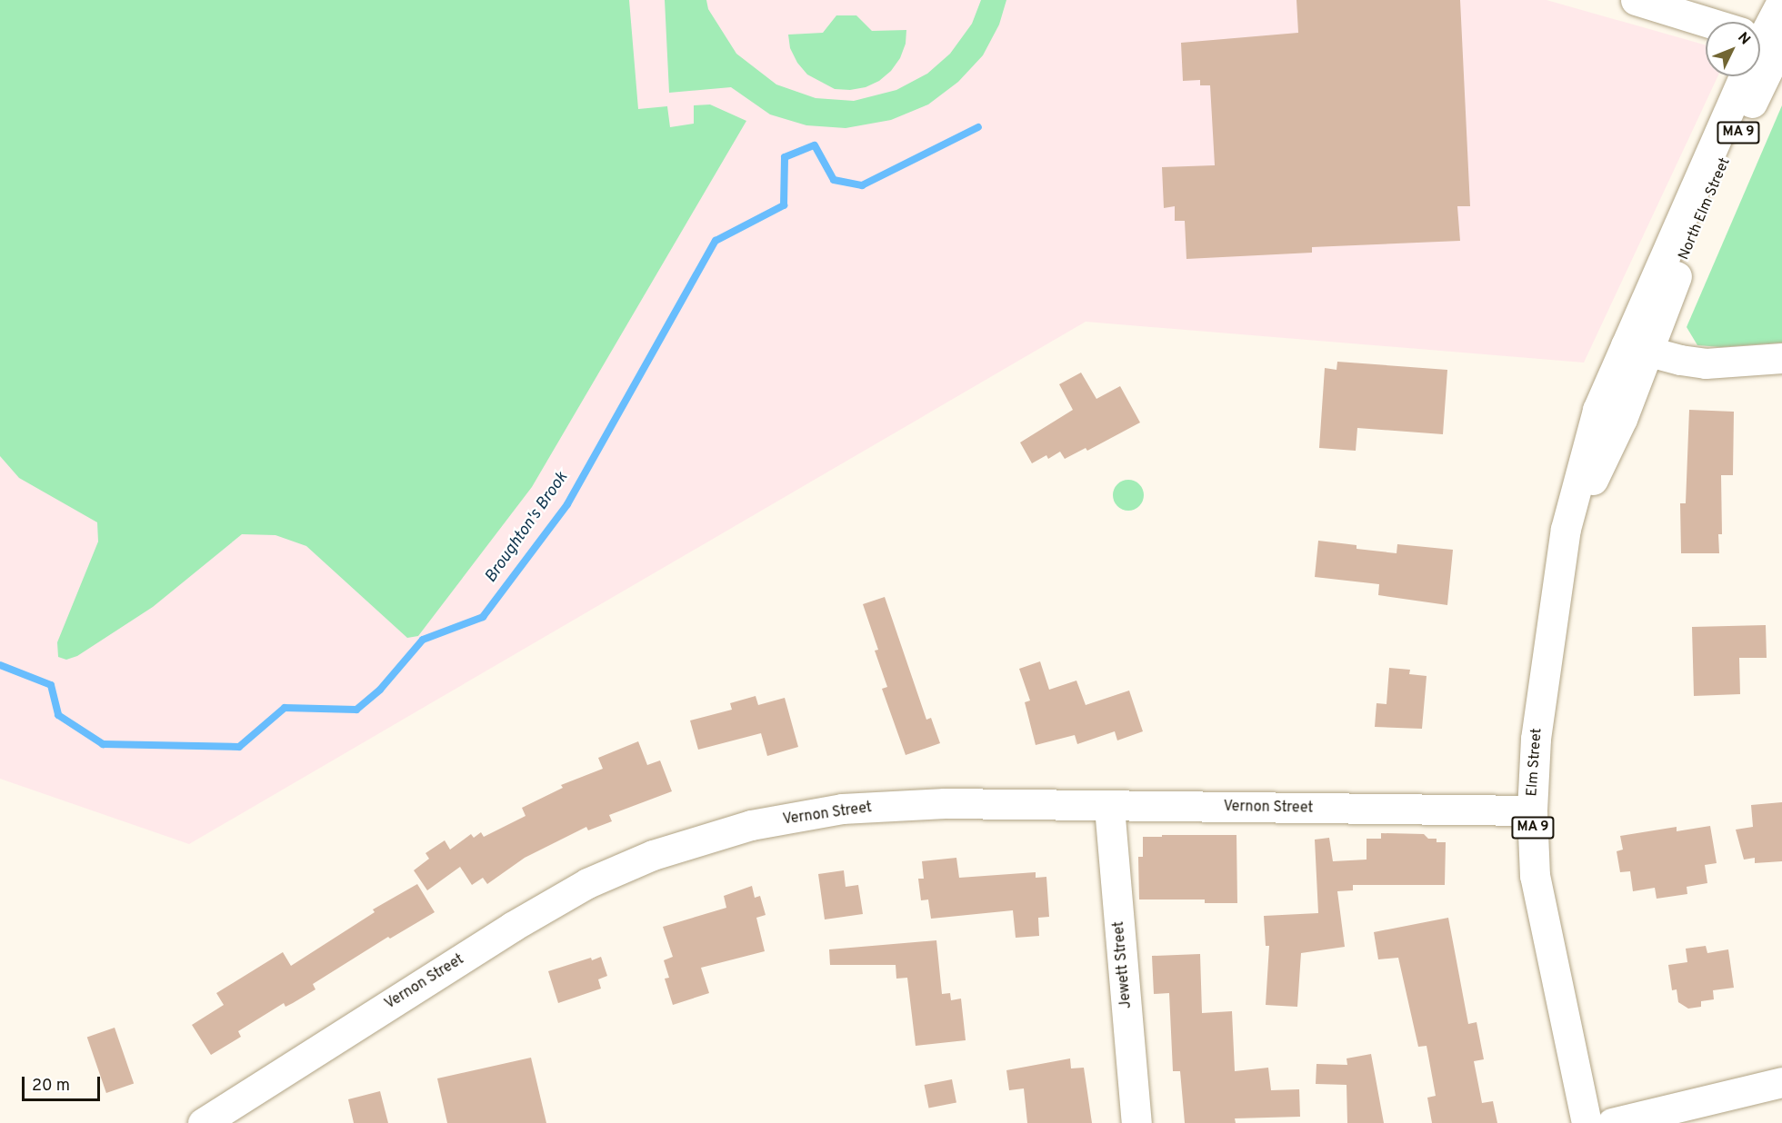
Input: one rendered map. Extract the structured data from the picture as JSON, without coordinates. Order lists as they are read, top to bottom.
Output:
{
  "streets": {
    "main road": [
      "MA 9",
      "North Elm Street",
      "Elm Street",
      "Vernon Street",
      "Jewett Street"
    ]
  },
  "crossings": [
    ["North Elm Street", "Elm Street"],
    ["Elm Street", "Vernon Street"],
    ["Vernon Street", "Jewett Street"]
  ],
  "water": ["Broughton's Brook"],
  "scale_bar": "20 m",
  "north": "top right"
}
